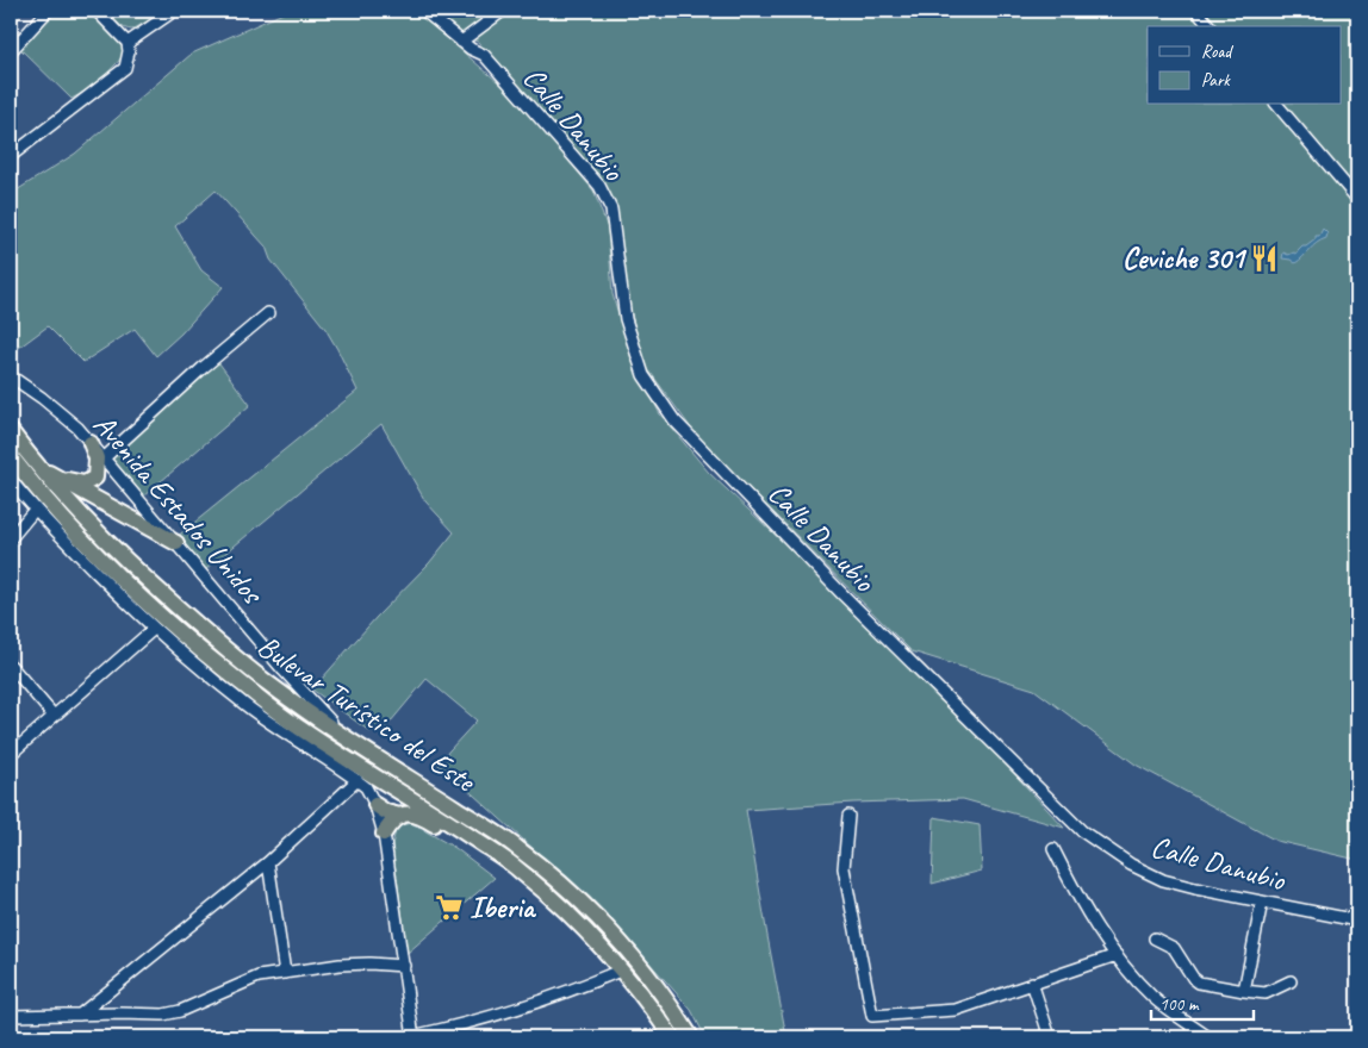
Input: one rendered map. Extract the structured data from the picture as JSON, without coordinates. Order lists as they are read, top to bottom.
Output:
{
  "streets": {
    "highway": ["Bulevar Turístico del Este"],
    "street": ["Calle Danubio", "Avenida Estados Unidos"]
  },
  "crossings": [
    ["Avenida Estados Unidos", "Bulevar Turístico del Este"]
  ],
  "places": {
    "restaurant": ["Ceviche 301"],
    "supermarket": ["Iberia"]
  },
  "legend": ["Road", "Park"],
  "scale_bar": "100 m"
}
